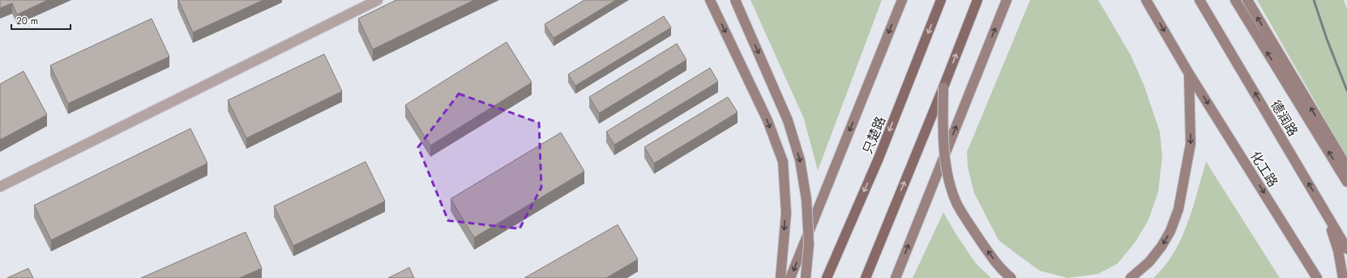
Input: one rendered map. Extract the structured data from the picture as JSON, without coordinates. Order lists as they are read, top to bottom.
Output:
{
  "streets": {
    "main road": ["德润路", "只楚路", "化工路"]
  },
  "scale_bar": "20 m"
}
